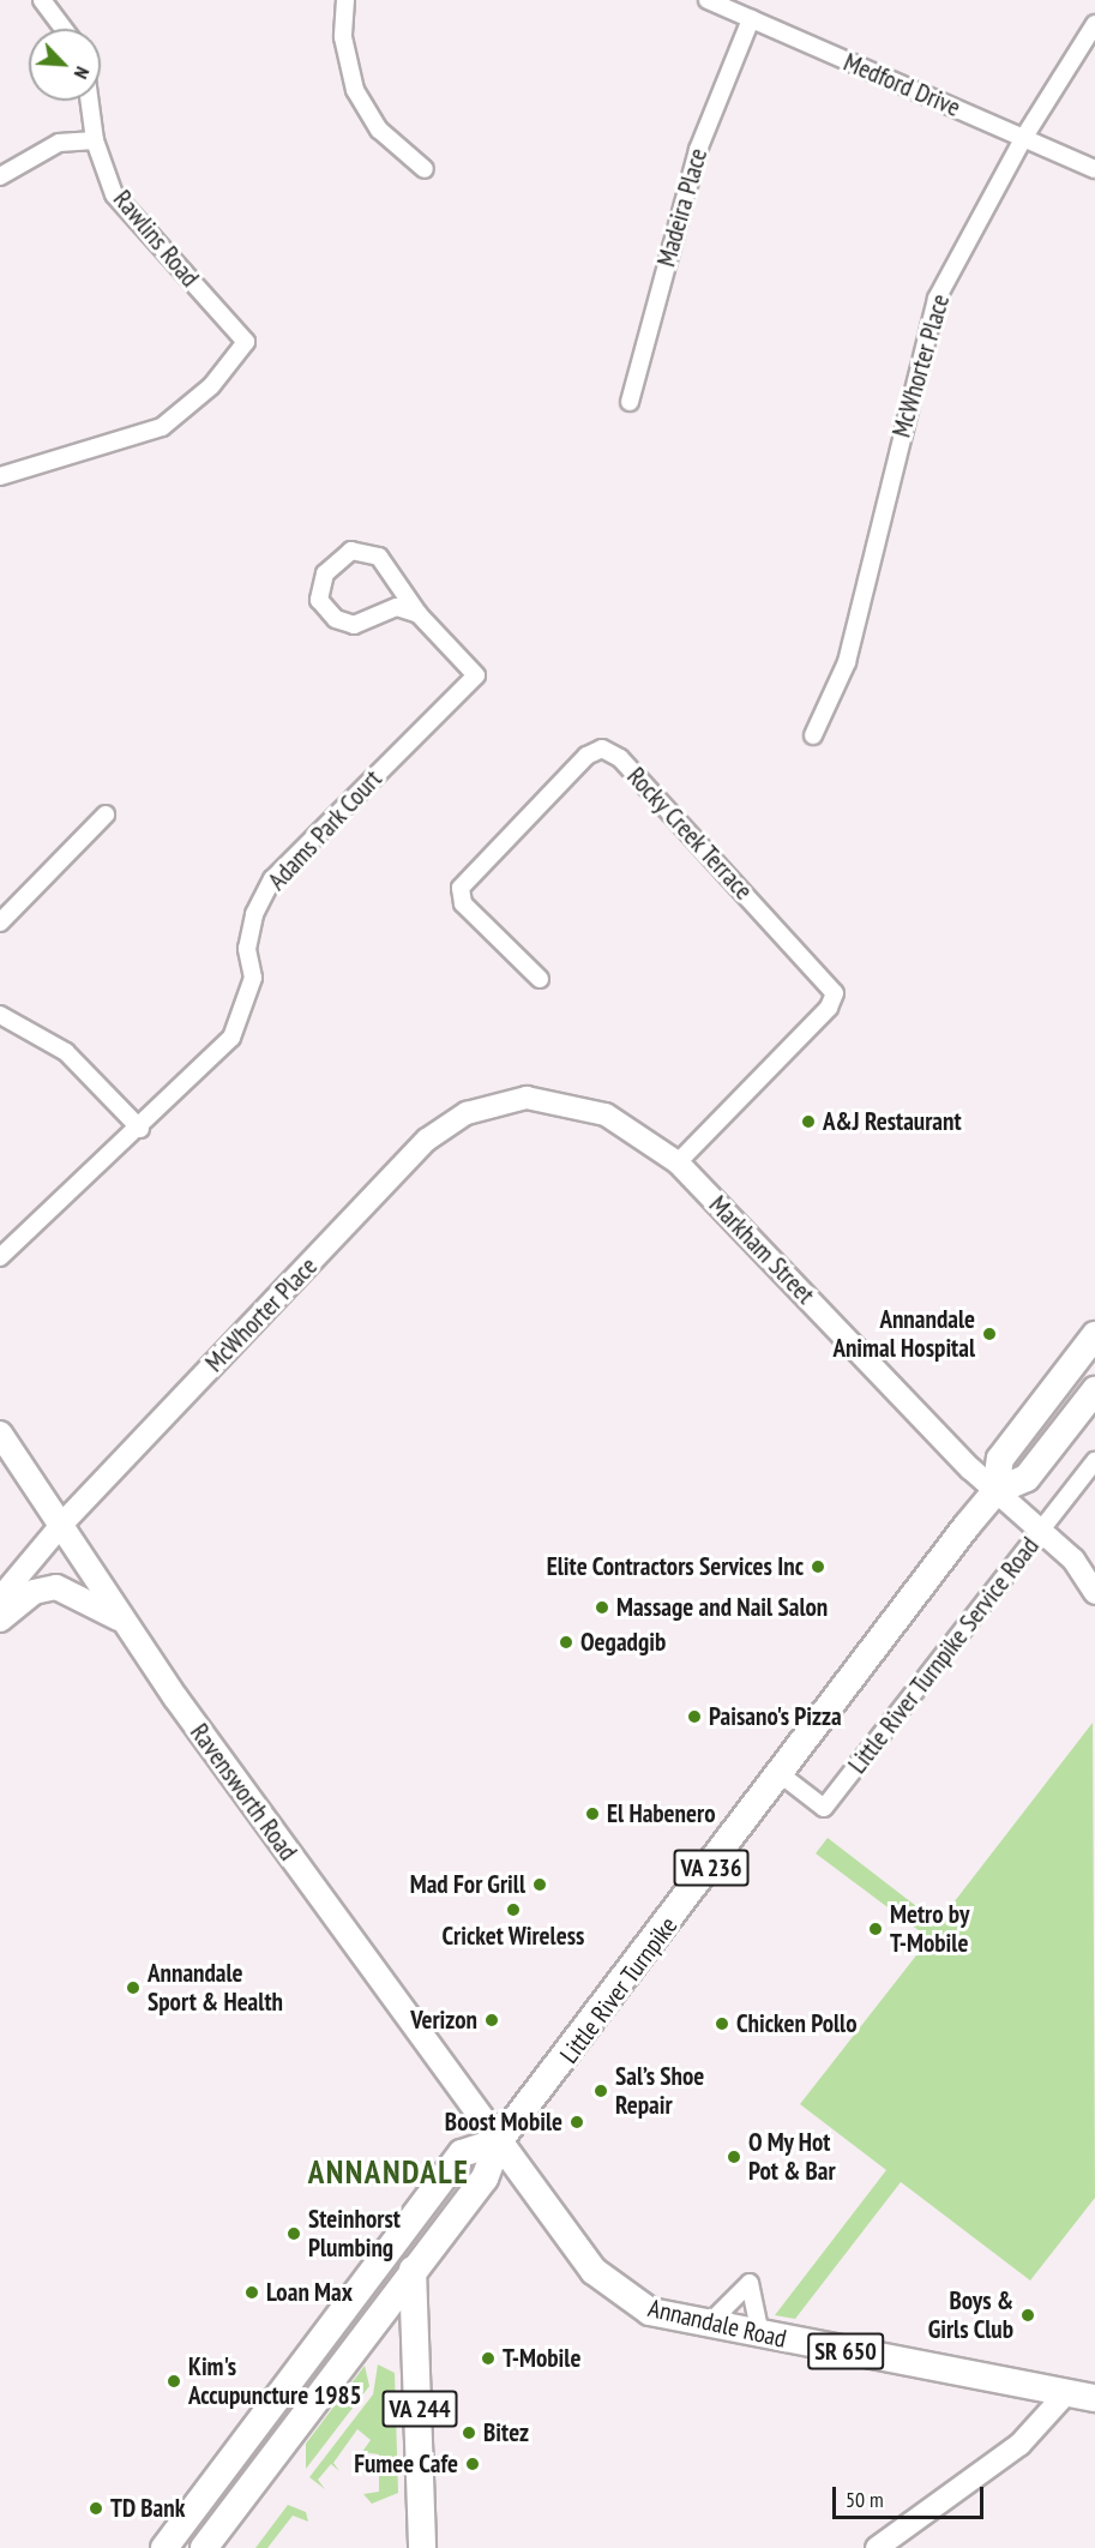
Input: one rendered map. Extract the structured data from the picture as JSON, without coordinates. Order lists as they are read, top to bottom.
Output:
{
  "streets": {
    "main road": [
      "Ravensworth Road",
      "VA 236",
      "Little River Turnpike",
      "Annandale Road",
      "SR 650",
      "VA 244"
    ],
    "street": [
      "Medford Drive",
      "Madeira Place",
      "Rawlins Road",
      "McWhorter Place",
      "Adams Park Court",
      "Rocky Creek Terrace",
      "Markham Street",
      "Little River Turnpike Service Road"
    ]
  },
  "crossings": [
    ["Medford Drive", "Madeira Place"],
    ["Medford Drive", "McWhorter Place"],
    ["McWhorter Place", "Markham Street"],
    ["McWhorter Place", "Ravensworth Road"],
    ["Rocky Creek Terrace", "Markham Street"],
    ["Markham Street", "Little River Turnpike Service Road"],
    ["Markham Street", "Little River Turnpike"],
    ["Little River Turnpike Service Road", "Little River Turnpike"],
    ["Ravensworth Road", "Little River Turnpike"],
    ["Ravensworth Road", "Annandale Road"],
    ["Little River Turnpike", "Annandale Road"],
    ["Little River Turnpike", "VA 244"]
  ],
  "districts": ["ANNANDALE"],
  "places": [
    "A&J Restaurant",
    "Annandale Animal Hospital",
    "Elite Contractors Services Inc",
    "Massage and Nail Salon",
    "Oegadgib",
    "Paisano's Pizza",
    "El Habenero",
    "Mad For Grill",
    "Cricket Wireless",
    "Metro by T-Mobile",
    "Annandale Sport & Health",
    "Verizon",
    "Chicken Pollo",
    "Sal’s Shoe Repair",
    "Boost Mobile",
    "O My Hot Pot & Bar",
    "Steinhorst Plumbing",
    "Loan Max",
    "Boys & Girls Club",
    "T-Mobile",
    "Kim's Accupuncture 1985",
    "Bitez",
    "Fumee Cafe",
    "TD Bank"
  ],
  "scale_bar": "50 m",
  "north": "bottom right"
}
